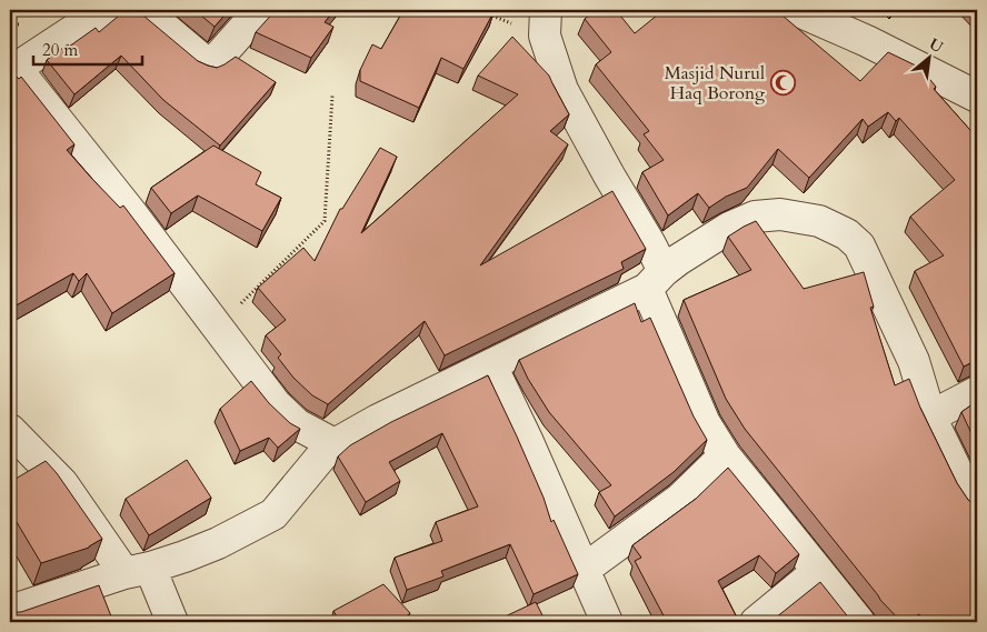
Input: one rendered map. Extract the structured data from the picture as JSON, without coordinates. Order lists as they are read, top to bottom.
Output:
{
  "places": {
    "mosque": ["Masjid Nurul Haq Borong"]
  },
  "scale_bar": "20 m",
  "north": "top right"
}
